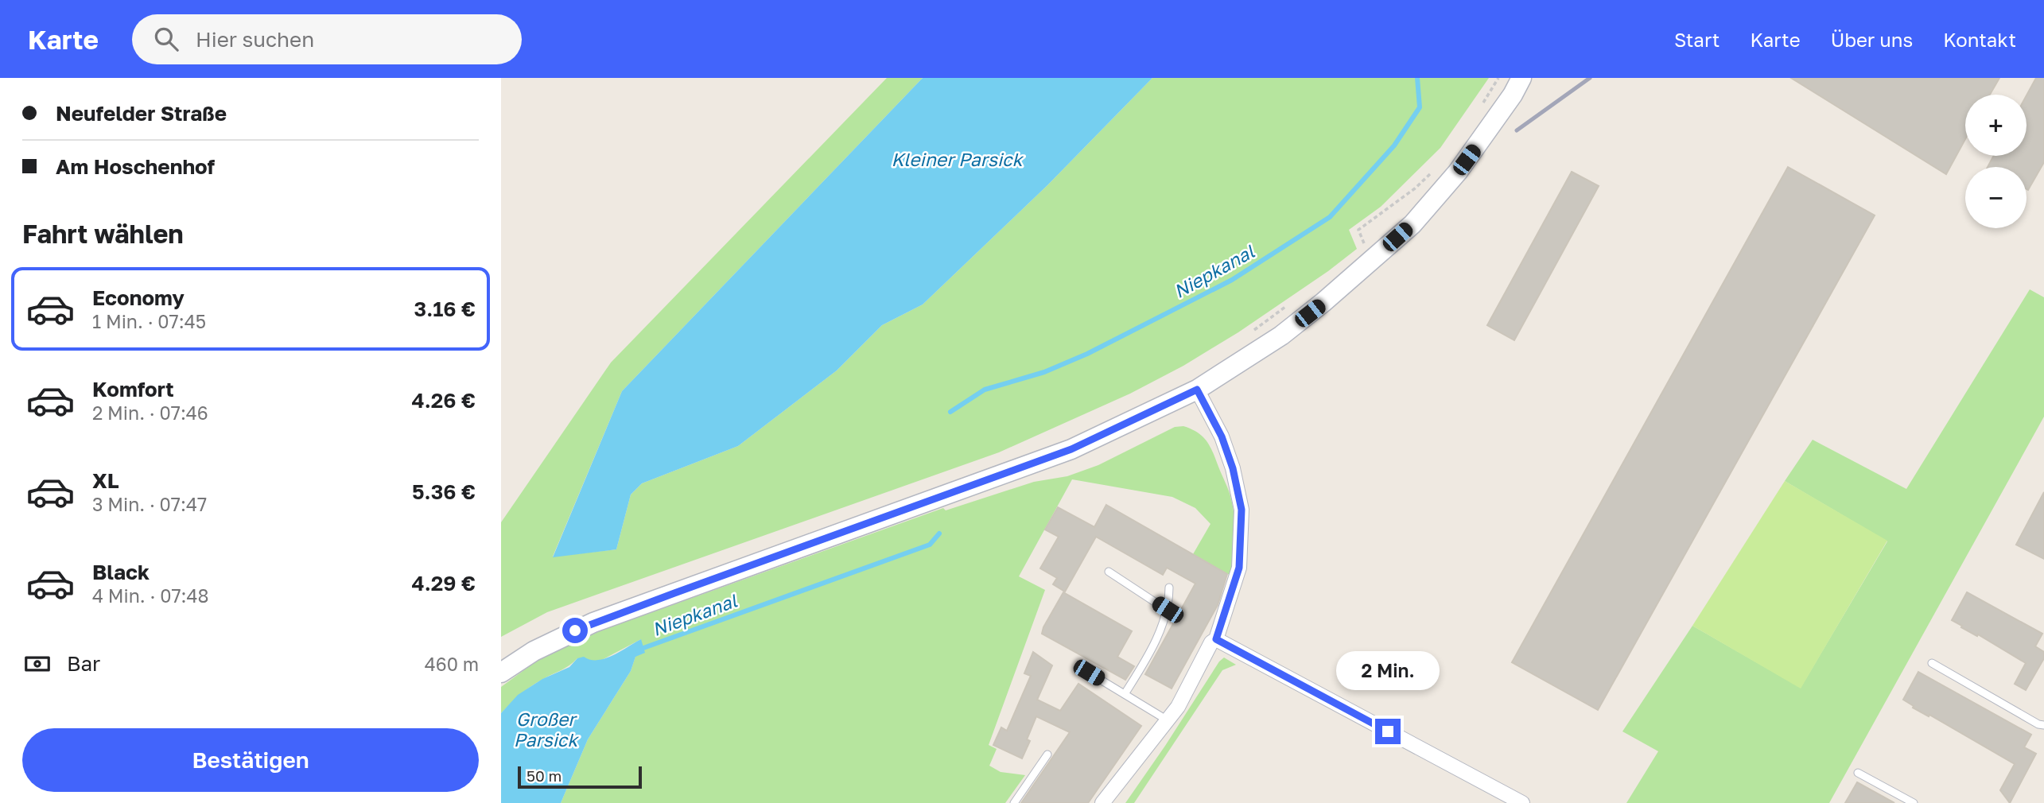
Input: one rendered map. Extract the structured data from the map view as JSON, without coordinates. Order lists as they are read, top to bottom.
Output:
{
  "water": ["Kleiner Parsick", "Niepkanal", "Großer Parsick"],
  "scale_bar": "50 m",
  "page": {
    "header": "Karte",
    "search": "Hier suchen",
    "nav": [
      "Start",
      "Karte",
      "Über uns",
      "Kontakt"
    ],
    "banner": ["Neufelder Straße", "Am Hoschenhof"],
    "map_buttons": ["+", "−"],
    "heading": "Fahrt wählen",
    "list": [
      {
        "name": "Economy",
        "note": "1 Min. · 07:45",
        "value": "3.16 €"
      },
      {
        "name": "Komfort",
        "note": "2 Min. · 07:46",
        "value": "4.26 €"
      },
      {
        "name": "XL",
        "note": "3 Min. · 07:47",
        "value": "5.36 €"
      },
      {
        "name": "Black",
        "note": "4 Min. · 07:48",
        "value": "4.29 €"
      }
    ],
    "pay": ["Bar", "460 m"],
    "bubble": "2 Min.",
    "buttons": "Bestätigen",
    "scale": "50 m"
  }
}
